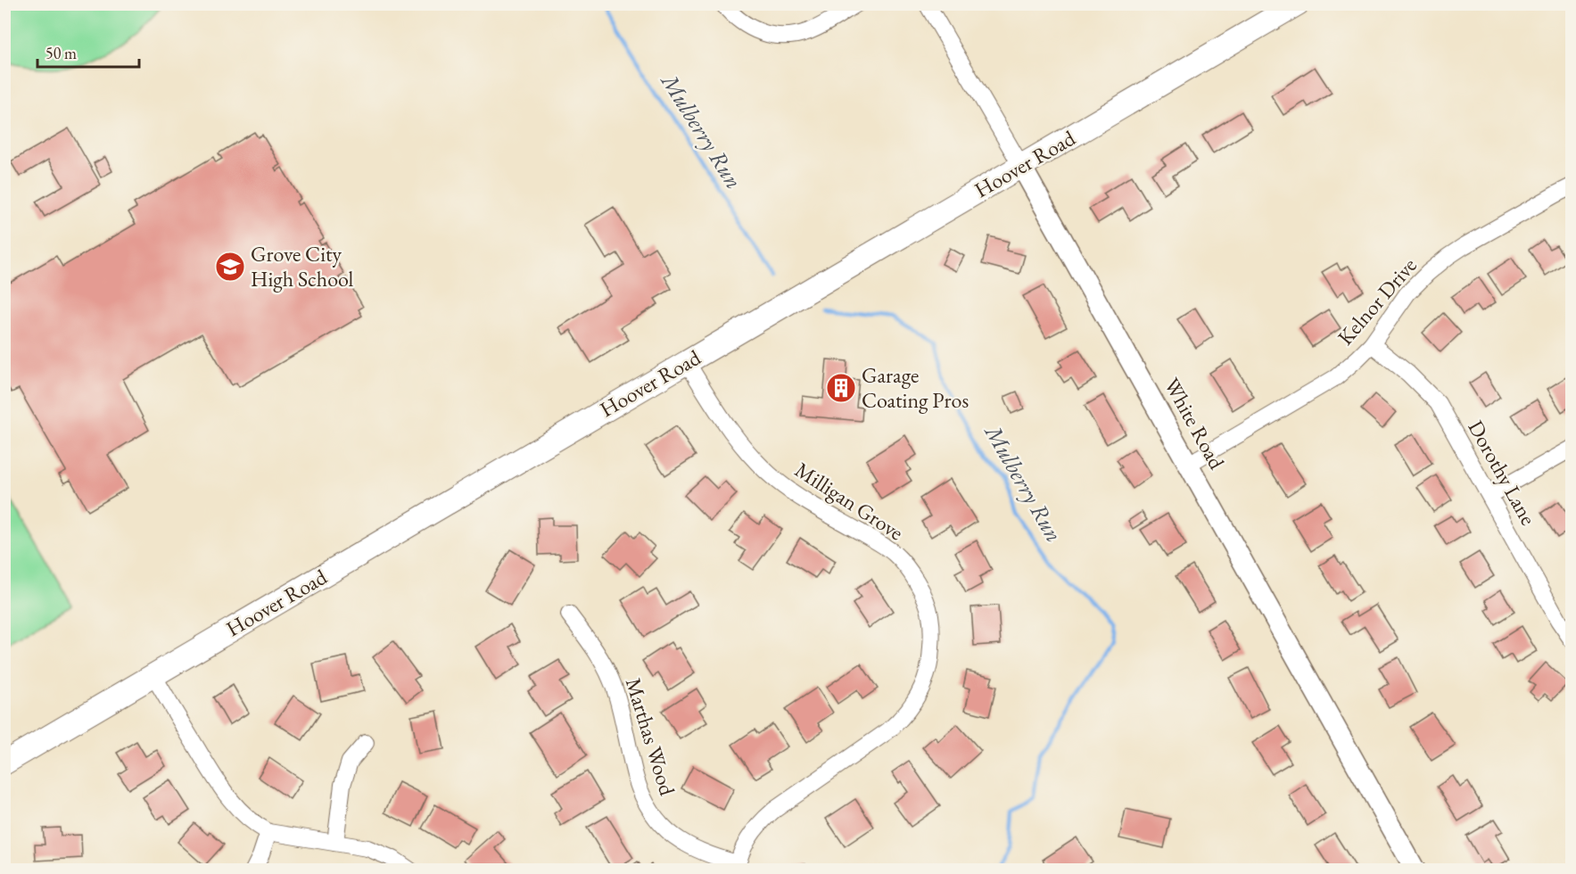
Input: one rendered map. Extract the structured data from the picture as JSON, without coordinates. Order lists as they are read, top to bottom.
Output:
{
  "streets": {
    "main road": ["Hoover Road"],
    "street": [
      "Kelnor Drive",
      "White Road",
      "Dorothy Lane",
      "Milligan Grove",
      "Marthas Wood"
    ]
  },
  "crossings": [
    ["Hoover Road", "White Road"],
    ["Hoover Road", "Milligan Grove"],
    ["Kelnor Drive", "White Road"],
    ["Kelnor Drive", "Dorothy Lane"],
    ["Milligan Grove", "Marthas Wood"]
  ],
  "water": ["Mulberry Run"],
  "places": {
    "school or university": ["Grove City High School"],
    "building": ["Garage Coating Pros"]
  },
  "scale_bar": "50 m"
}
